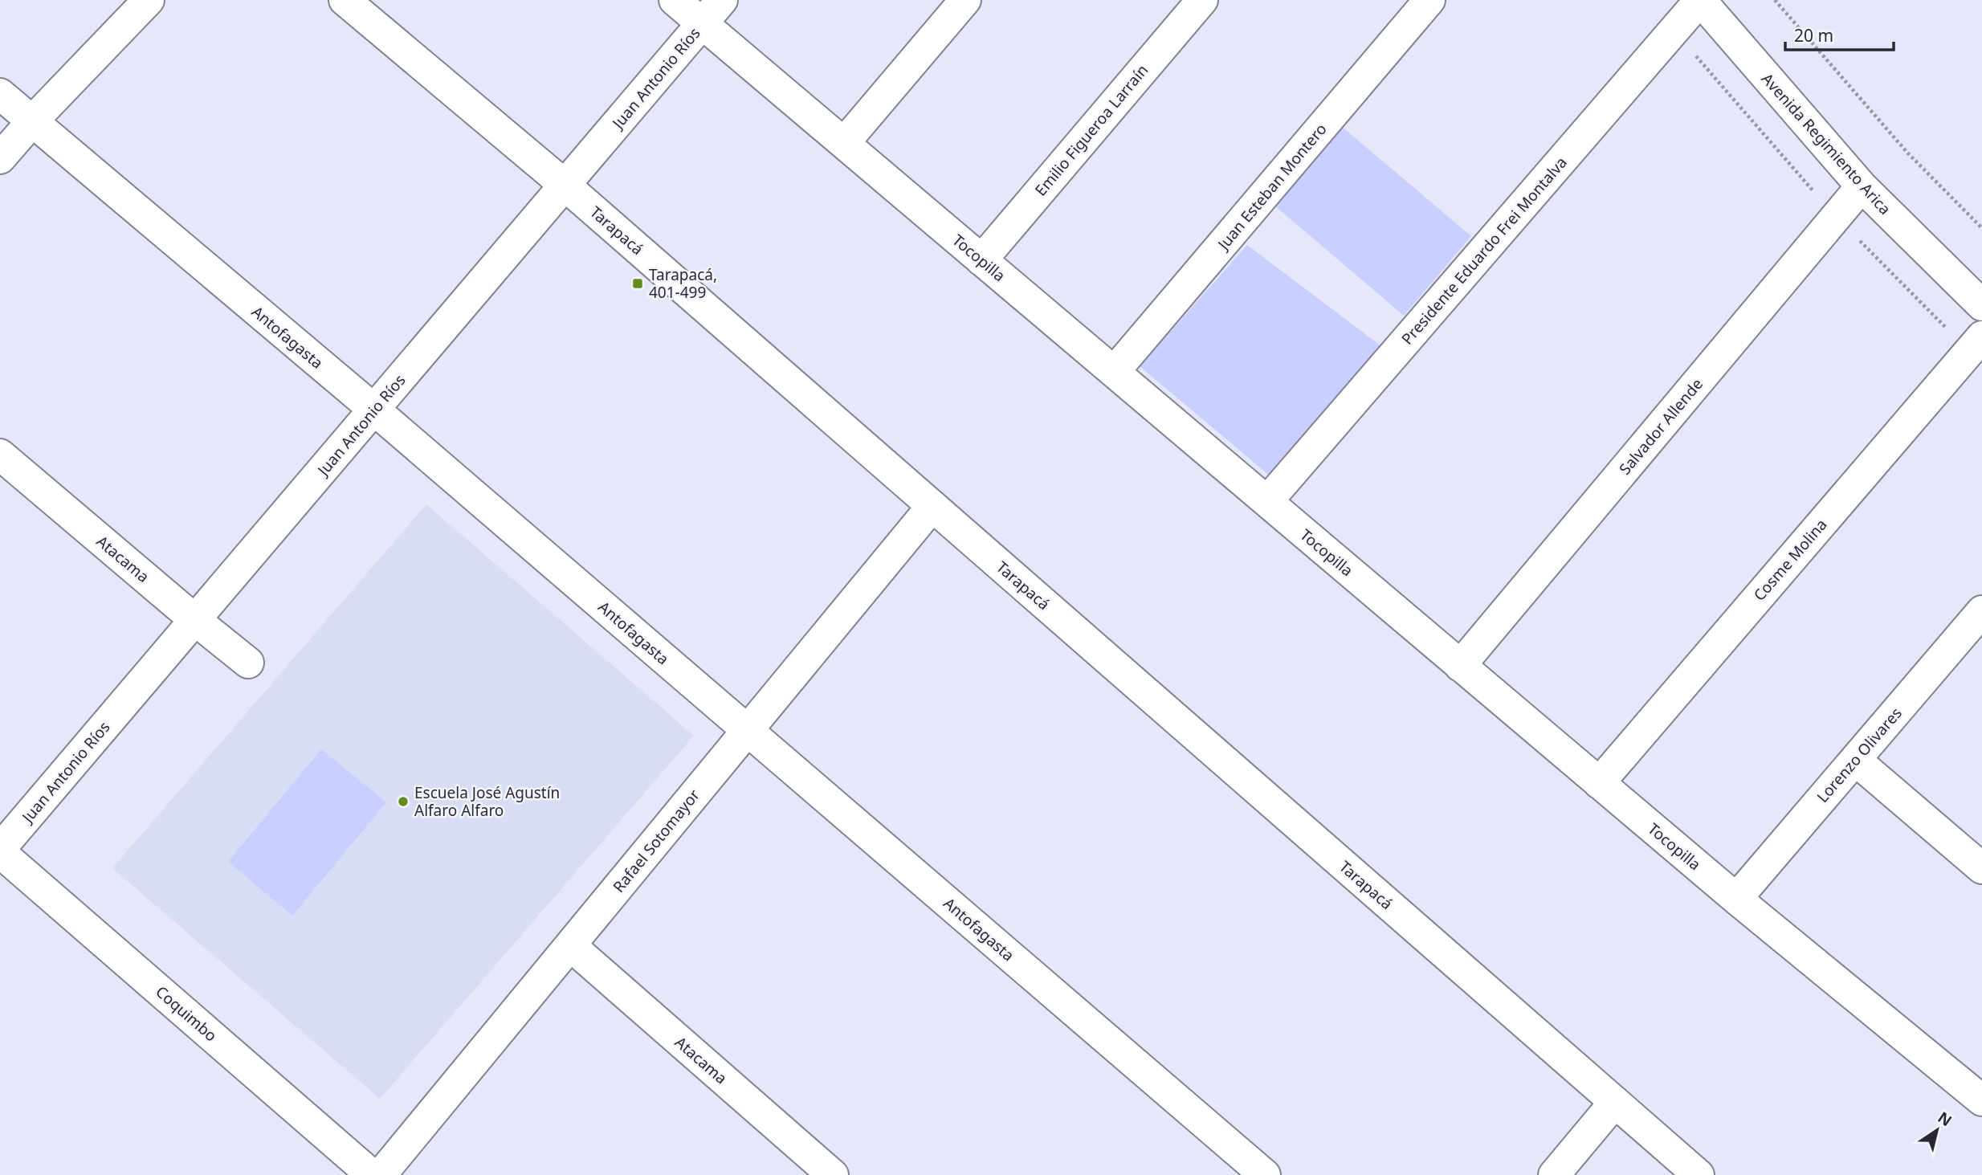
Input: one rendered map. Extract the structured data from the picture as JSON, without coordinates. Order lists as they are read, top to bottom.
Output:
{
  "streets": {
    "street": [
      "Juan Antonio Ríos",
      "Emilio Figueroa Larraín",
      "Avenida Regimiento Arica",
      "Juan Esteban Montero",
      "Tarapacá",
      "Presidente Eduardo Frei Montalva",
      "Tocopilla",
      "Antofagasta",
      "Salvador Allende",
      "Atacama",
      "Cosme Molina",
      "Lorenzo Olivares",
      "Rafael Sotomayor",
      "Coquimbo"
    ]
  },
  "crossings": [
    ["Juan Antonio Ríos", "Tarapacá"],
    ["Juan Antonio Ríos", "Tocopilla"],
    ["Juan Antonio Ríos", "Antofagasta"],
    ["Juan Antonio Ríos", "Atacama"],
    ["Juan Antonio Ríos", "Coquimbo"],
    ["Emilio Figueroa Larraín", "Tocopilla"],
    ["Avenida Regimiento Arica", "Presidente Eduardo Frei Montalva"],
    ["Avenida Regimiento Arica", "Salvador Allende"],
    ["Juan Esteban Montero", "Tocopilla"],
    ["Tarapacá", "Rafael Sotomayor"],
    ["Presidente Eduardo Frei Montalva", "Tocopilla"],
    ["Tocopilla", "Salvador Allende"],
    ["Tocopilla", "Cosme Molina"],
    ["Tocopilla", "Lorenzo Olivares"],
    ["Antofagasta", "Rafael Sotomayor"],
    ["Atacama", "Rafael Sotomayor"]
  ],
  "places": {
    "transit": ["Tarapacá, 401-499"],
    "other": ["Escuela José Agustín Alfaro Alfaro"]
  },
  "scale_bar": "20 m",
  "north": "top right"
}
